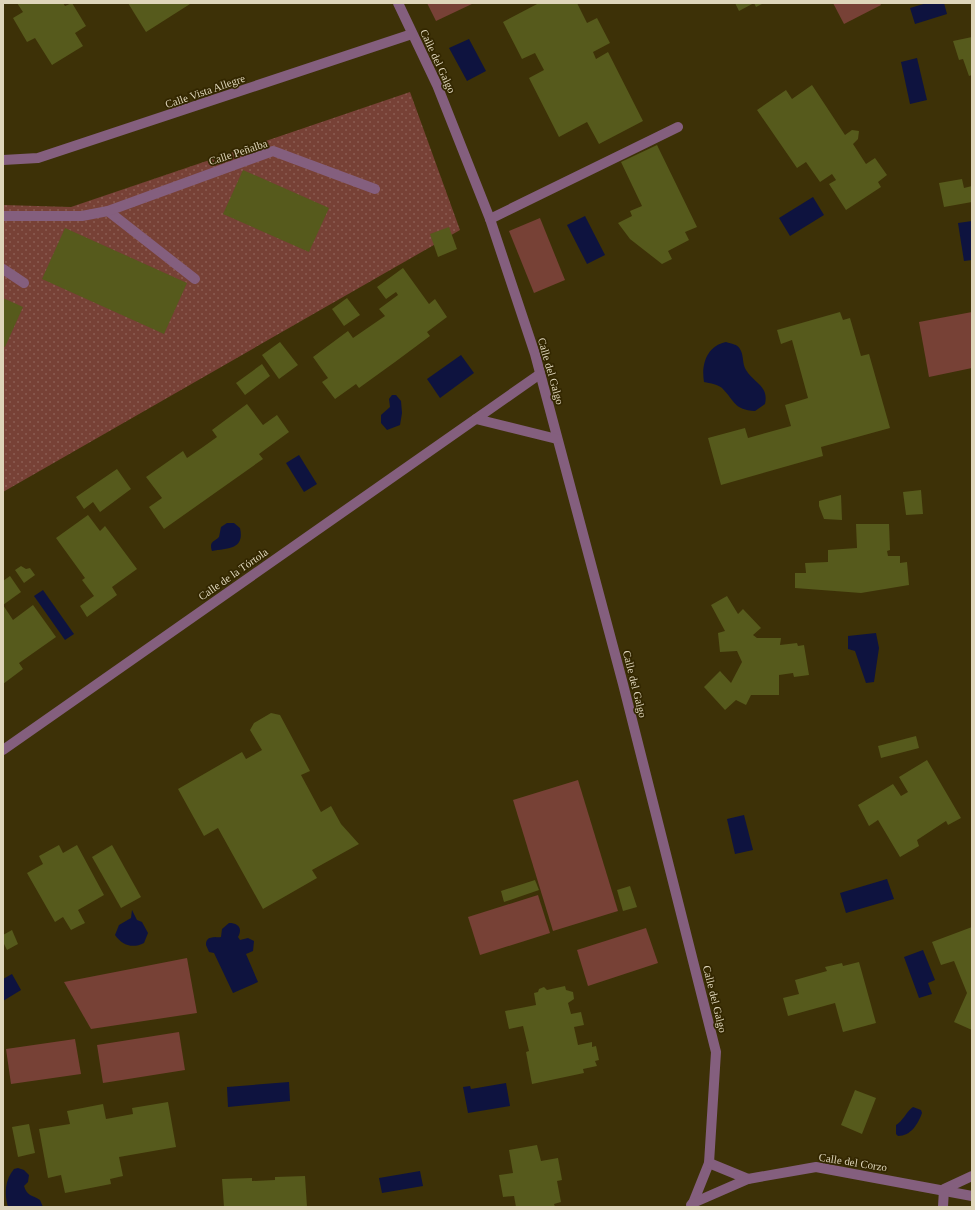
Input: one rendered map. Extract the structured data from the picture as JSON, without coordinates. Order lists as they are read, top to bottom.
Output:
{
  "streets": {
    "street": [
      "Calle del Galgo",
      "Calle Vista Allegre",
      "Calle Peñalba",
      "Calle de la Tórtola",
      "Calle del Corzo"
    ]
  },
  "crossings": [
    ["Calle del Galgo", "Calle Vista Allegre"],
    ["Calle del Galgo", "Calle de la Tórtola"],
    ["Calle del Galgo", "Calle del Corzo"]
  ]
}
